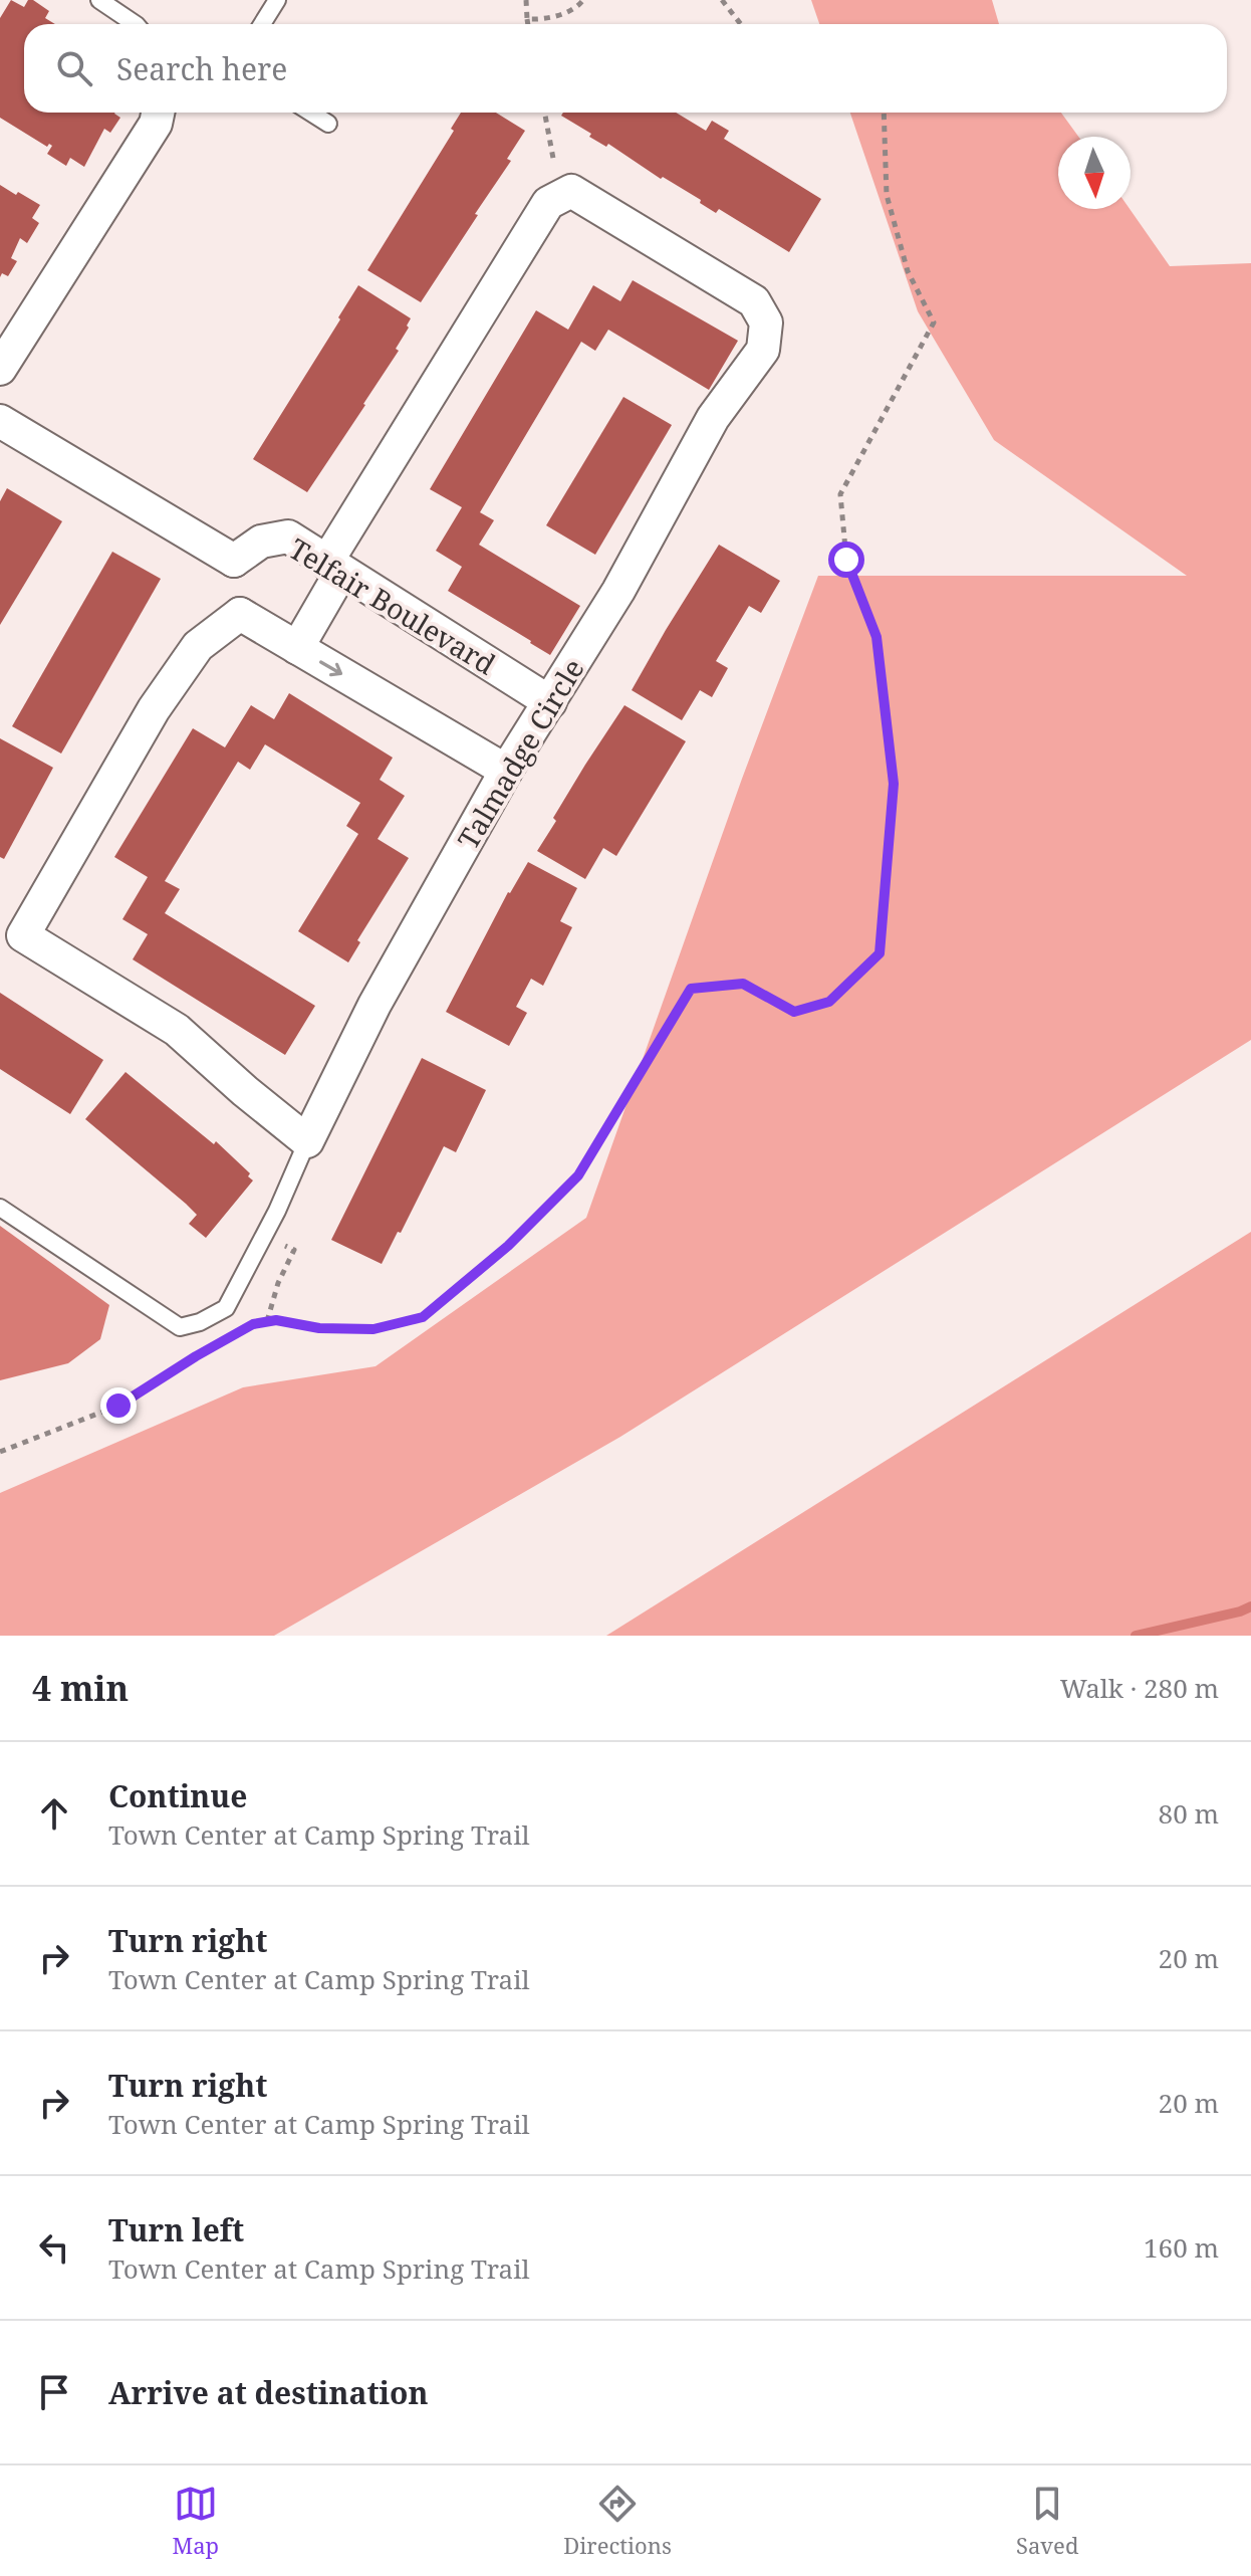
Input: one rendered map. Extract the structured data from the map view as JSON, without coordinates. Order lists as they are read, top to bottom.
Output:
{
  "streets": {
    "street": ["Telfair Boulevard", "Talmadge Circle"]
  },
  "crossings": [
    ["Telfair Boulevard", "Talmadge Circle"]
  ],
  "north": "bottom",
  "page": {
    "search": "Search here",
    "heading": ["4 min", "Walk · 280 m"],
    "list": [
      ["Continue", "Town Center at Camp Spring Trail", "80 m"],
      ["Turn right", "Town Center at Camp Spring Trail", "20 m"],
      ["Turn right", "Town Center at Camp Spring Trail", "20 m"],
      ["Turn left", "Town Center at Camp Spring Trail", "160 m"],
      "Arrive at destination"
    ],
    "nav": ["Map", "Directions", "Saved"]
  }
}
